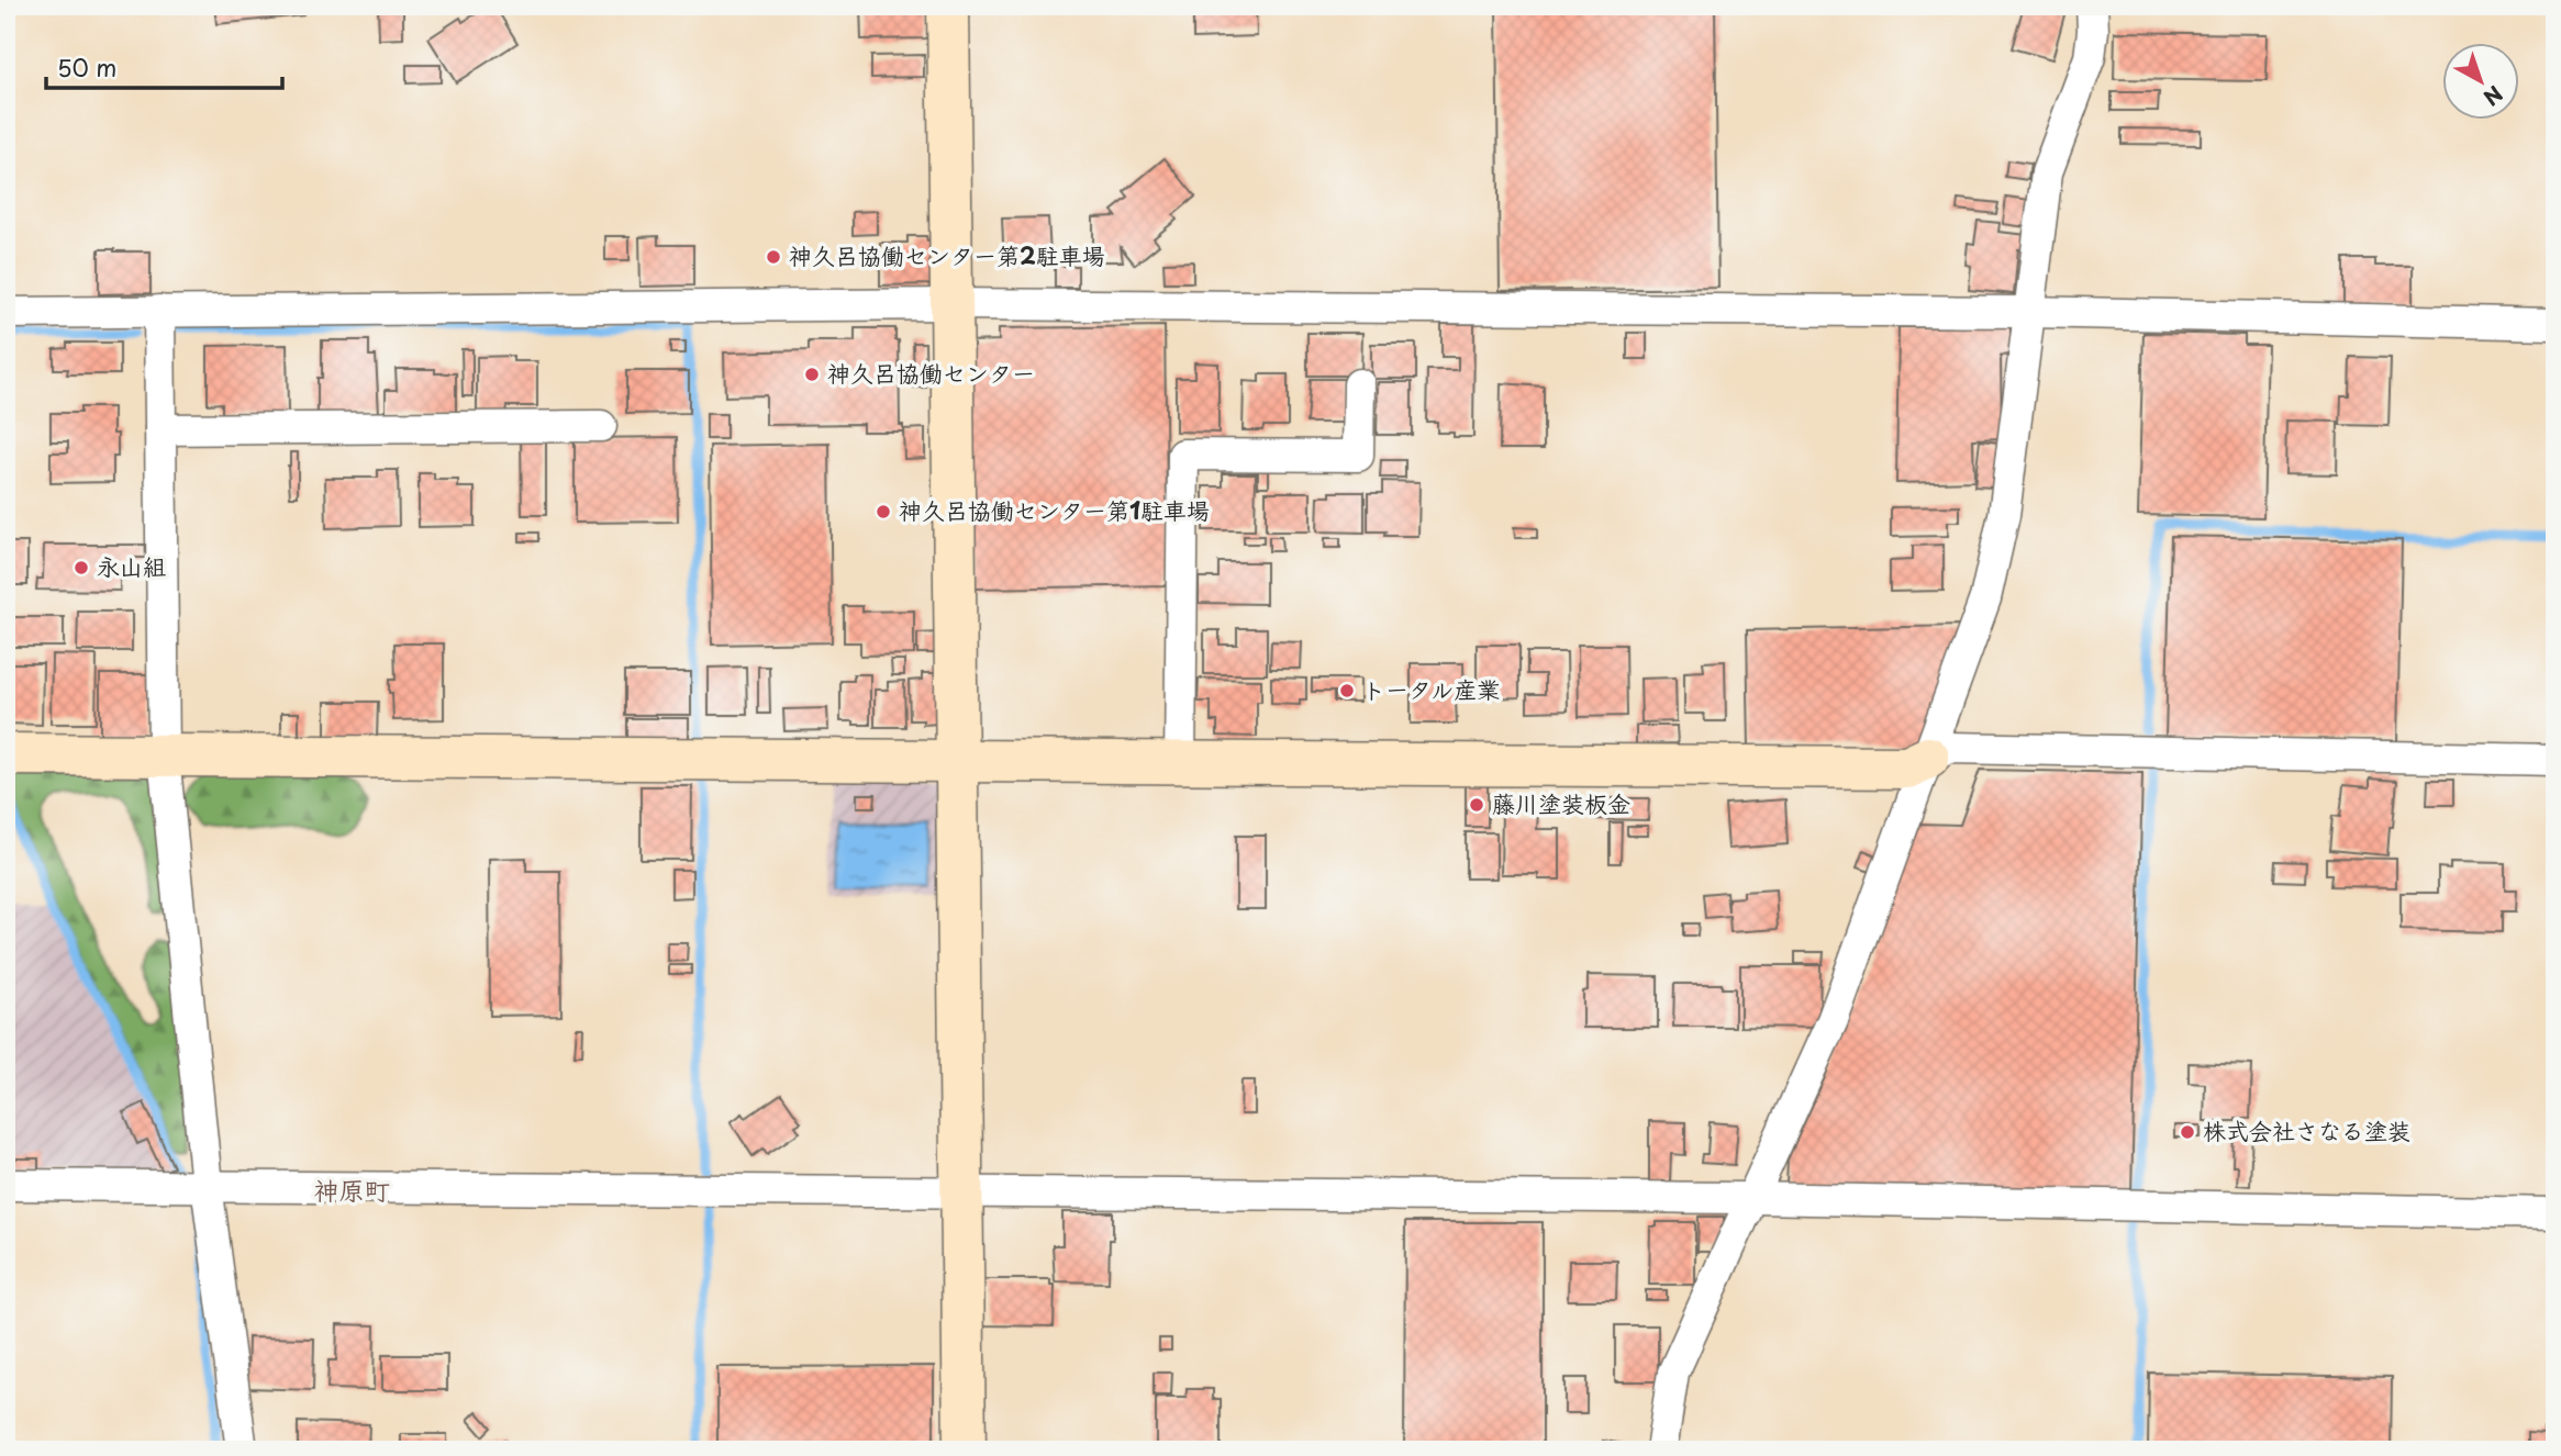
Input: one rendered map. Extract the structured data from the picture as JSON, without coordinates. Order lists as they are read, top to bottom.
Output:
{
  "districts": ["神原町"],
  "places": [
    "神久呂協働センター第2駐車場",
    "神久呂協働センター",
    "神久呂協働センター第1駐車場",
    "永山組",
    "トータル産業",
    "藤川塗装板金",
    "株式会社さなる塗装"
  ],
  "scale_bar": "50 m",
  "north": "bottom right"
}
